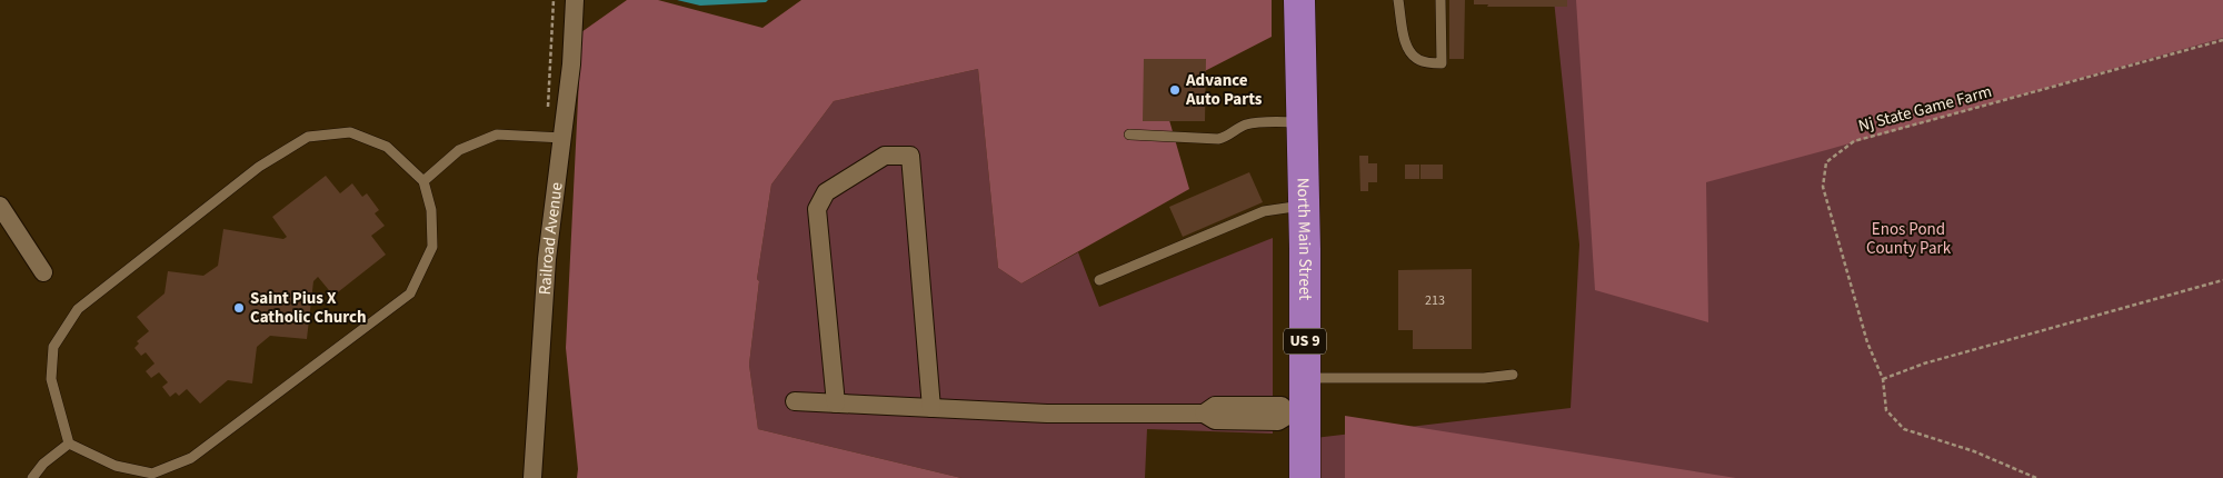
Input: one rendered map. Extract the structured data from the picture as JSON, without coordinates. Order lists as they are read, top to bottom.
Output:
{
  "streets": {
    "highway": ["North Main Street", "US 9"],
    "street": ["Railroad Avenue"],
    "path": ["Nj State Game Farm"]
  },
  "parks": ["Enos Pond County Park"],
  "places": ["Advance Auto Parts", "Saint Pius X Catholic Church"],
  "house_numbers": ["213"]
}
